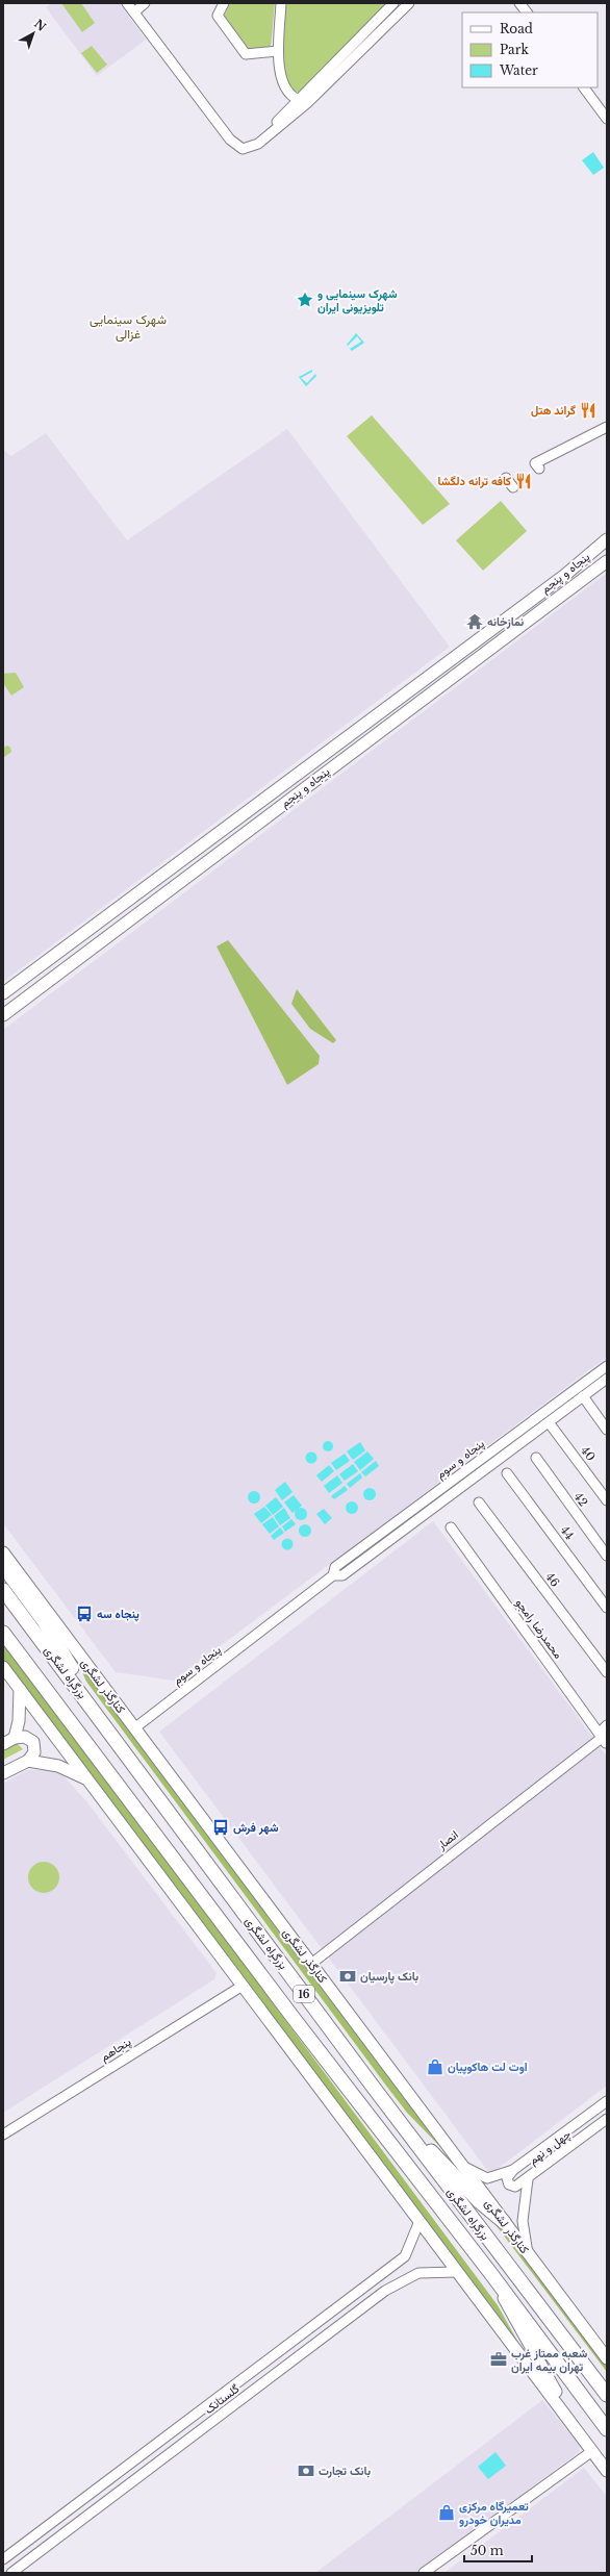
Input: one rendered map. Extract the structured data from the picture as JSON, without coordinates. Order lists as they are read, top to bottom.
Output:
{
  "streets": {
    "highway": ["بزرگراه لشگری", "16"],
    "main road": ["پنجاه و پنجم", "کنارگذر لشگری"],
    "street": [
      "40",
      "پنجاه و سوم",
      "42",
      "44",
      "46",
      "محمدرضا رامجو",
      "انصار",
      "پنجاهم",
      "چهل و نهم",
      "گلستانک"
    ]
  },
  "crossings": [
    ["40", "پنجاه و سوم"],
    ["پنجاه و سوم", "کنارگذر لشگری"],
    ["محمدرضا رامجو", "انصار"],
    ["کنارگذر لشگری", "انصار"],
    ["کنارگذر لشگری", "چهل و نهم"]
  ],
  "districts": ["شهرک سینمایی غزالی"],
  "places": {
    "place": ["شهرک سینمایی و تلویزیونی ایران"],
    "restaurant": ["گراند هتل", "کافه ترانه دلگشا"],
    "temple": ["نمازخانه"],
    "bus stop": ["پنجاه سه", "شهر فرش"],
    "bank": ["بانک پارسیان", "بانک تجارت"],
    "shop": ["اوت لت هاکوپیان", "تعمیرگاه مرکزی مدیران خودرو"],
    "office": ["شعبه ممتاز غرب تهران بیمه ایران"]
  },
  "legend": ["Road", "Park", "Water"],
  "scale_bar": "50 m",
  "north": "top right"
}
